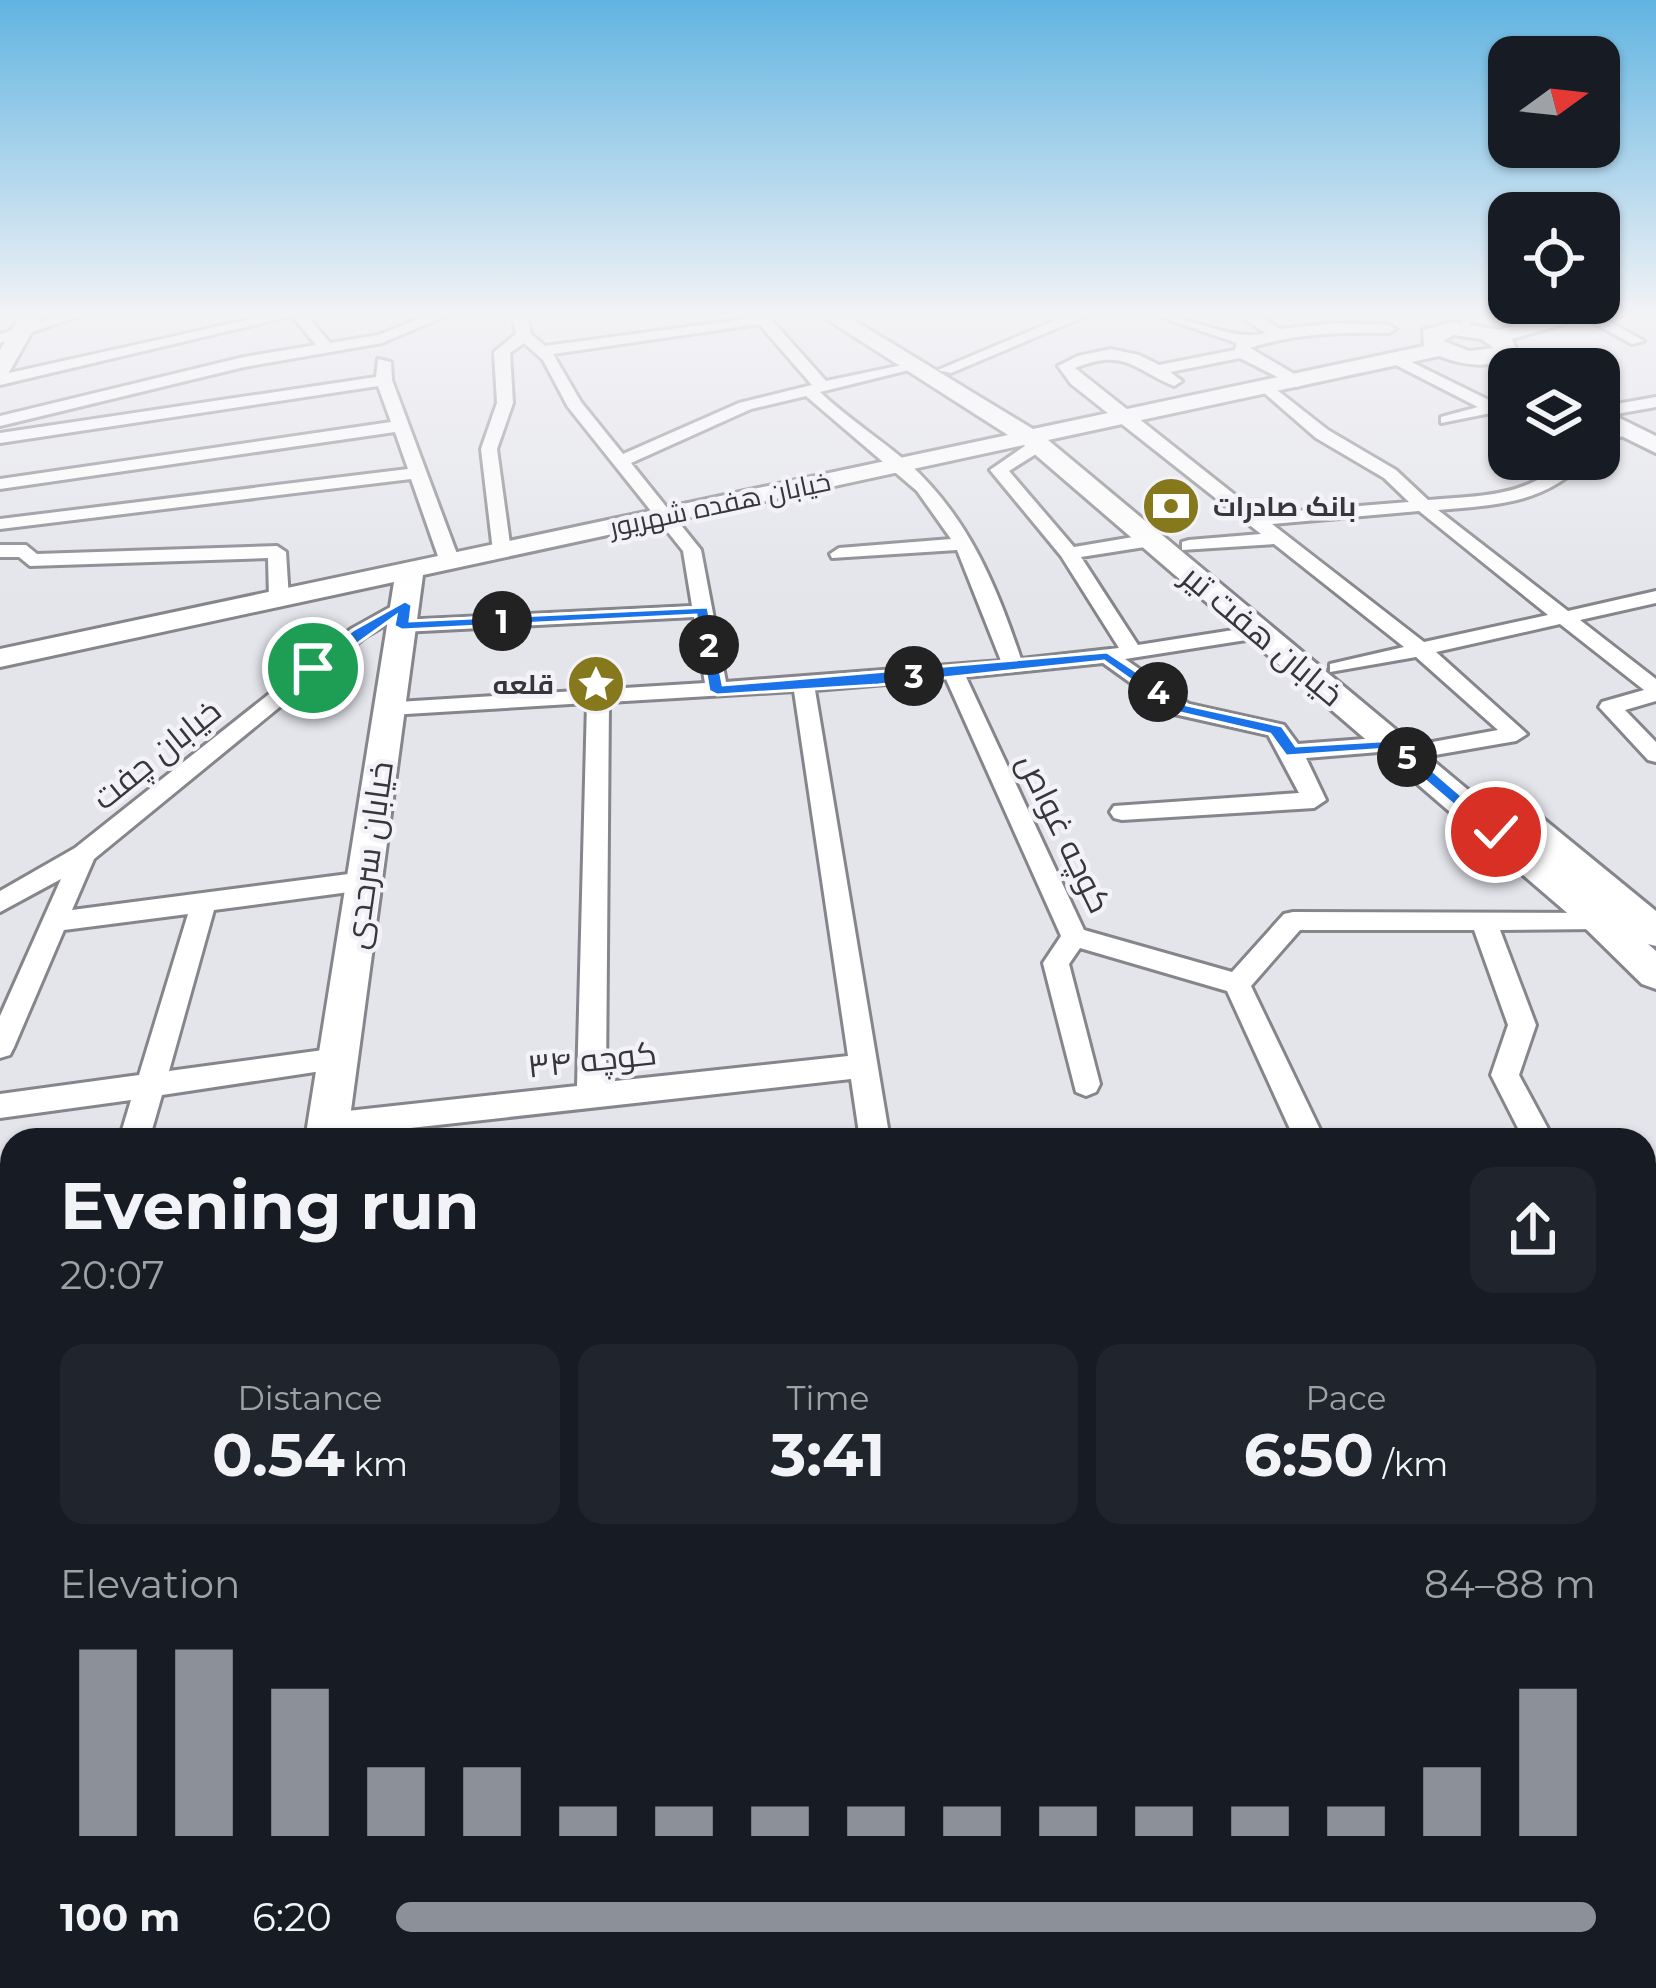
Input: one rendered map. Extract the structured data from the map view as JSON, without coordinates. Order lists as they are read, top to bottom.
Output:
{
  "streets": {
    "street": [
      "خیابان هفده شهریور",
      "خیابان هفت تیر",
      "خیابان چفت",
      "کوچه غواص",
      "خیابان سرحدی",
      "کوچه ۳۴"
    ]
  },
  "crossings": [
    ["خیابان هفده شهریور", "خیابان هفت تیر"],
    ["خیابان هفده شهریور", "خیابان چفت"],
    ["خیابان هفده شهریور", "خیابان سرحدی"],
    ["خیابان چفت", "خیابان سرحدی"]
  ],
  "places": {
    "bank": ["بانک صادرات"],
    "place": ["قلعه"]
  },
  "north": "right",
  "page": {
    "pins": [
      "1",
      "2",
      "3",
      "4",
      "5"
    ],
    "heading": ["Evening run", "20:07"],
    "stats": [
      ["Distance", "0.54 km"],
      ["Time", "3:41"],
      ["Pace", "6:50 /km"]
    ],
    "chart": ["Elevation", "84–88 m"],
    "list": [
      {
        "name": "100 m",
        "note": "6:20"
      }
    ]
  }
}
